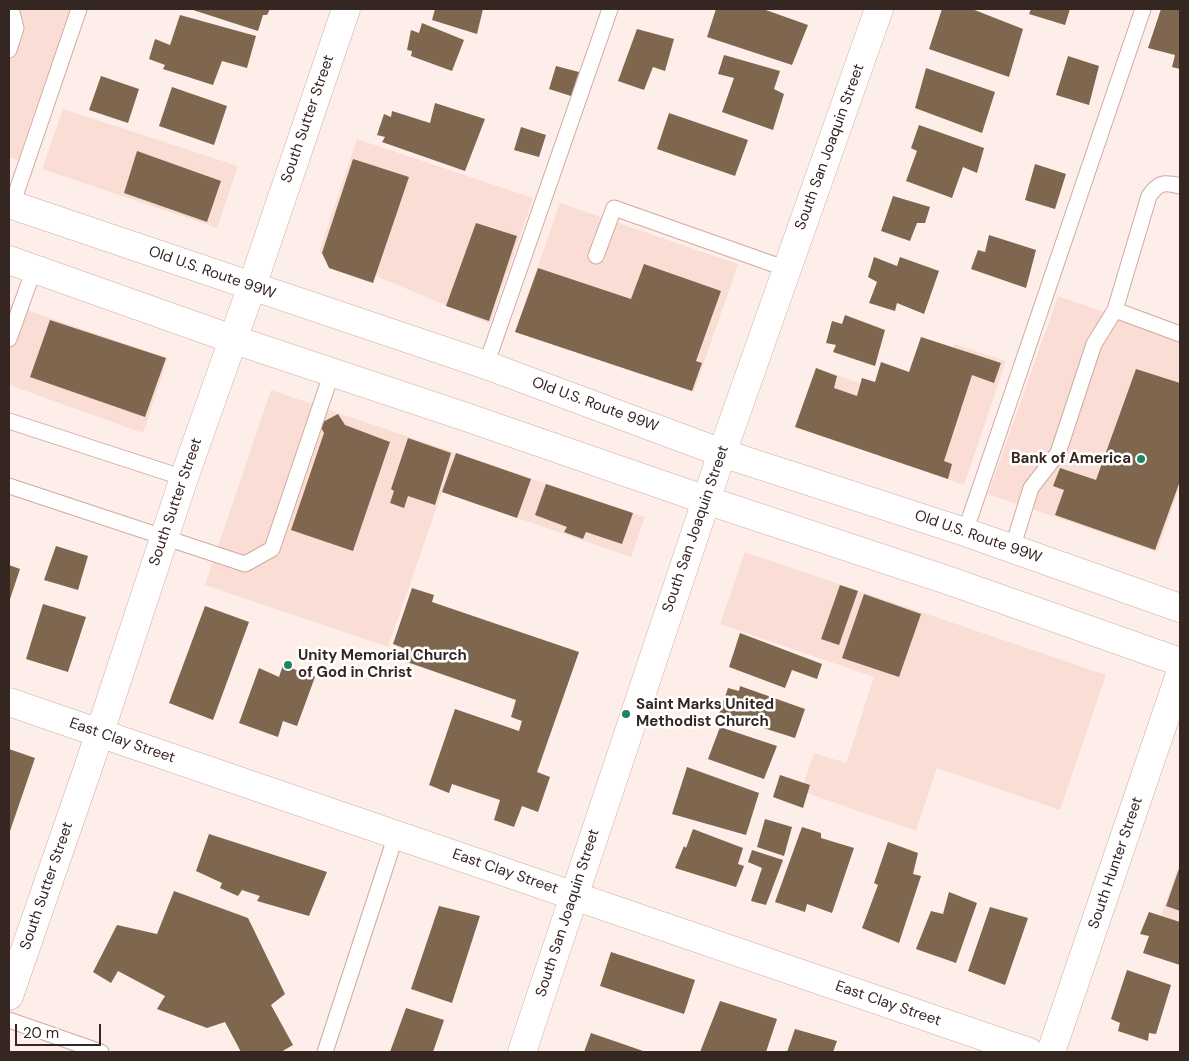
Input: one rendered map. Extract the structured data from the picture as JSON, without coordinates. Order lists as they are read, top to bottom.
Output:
{
  "streets": {
    "street": [
      "South Sutter Street",
      "South San Joaquin Street",
      "Old U.S. Route 99W",
      "East Clay Street",
      "South Hunter Street"
    ]
  },
  "crossings": [
    ["South Sutter Street", "Old U.S. Route 99W"],
    ["South Sutter Street", "East Clay Street"],
    ["South San Joaquin Street", "Old U.S. Route 99W"],
    ["South San Joaquin Street", "East Clay Street"]
  ],
  "places": ["Bank of America", "Unity Memorial Church of God in Christ", "Saint Marks United Methodist Church"],
  "scale_bar": "20 m"
}
